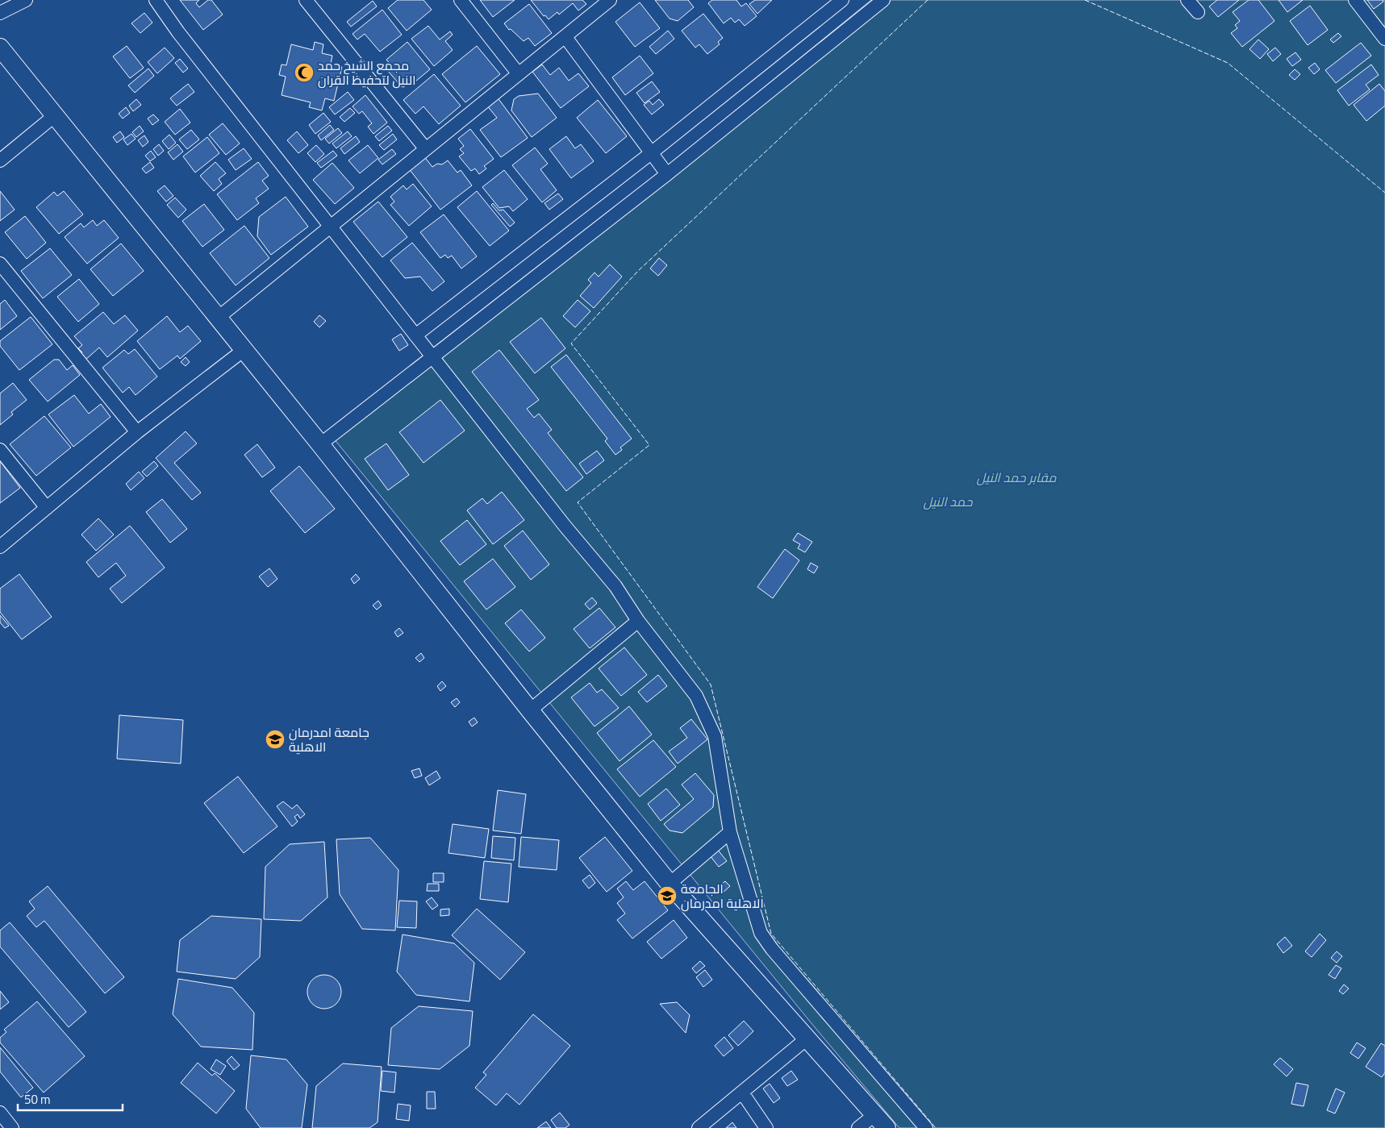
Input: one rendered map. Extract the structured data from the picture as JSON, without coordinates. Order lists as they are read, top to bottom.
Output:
{
  "parks": ["مقابر حمد النيل", "حمد النيل"],
  "places": {
    "mosque": ["مجمع الشيخ حمد النيل لتحفيظ القران"],
    "school or university": ["جامعة امدرمان الاهلية", "الجامعة الاهلية امدرمان"]
  },
  "scale_bar": "50 m"
}
